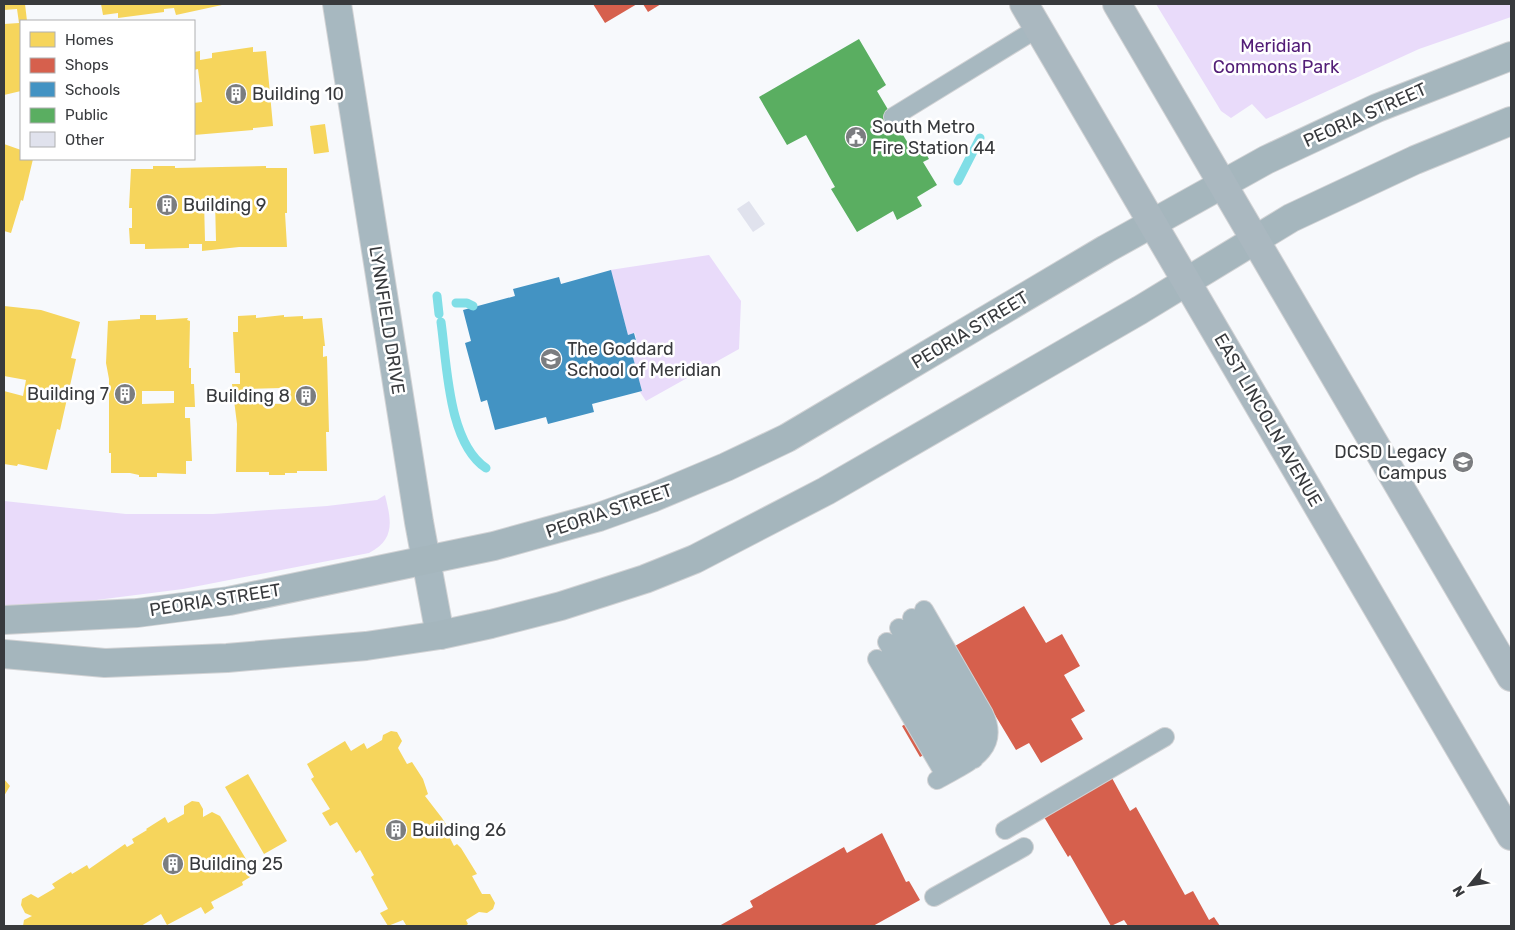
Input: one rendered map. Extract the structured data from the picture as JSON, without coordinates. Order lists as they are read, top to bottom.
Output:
{
  "streets": {
    "main road": ["PEORIA STREET", "EAST LINCOLN AVENUE"],
    "street": ["LYNNFIELD DRIVE"]
  },
  "crossings": [
    ["PEORIA STREET", "LYNNFIELD DRIVE"],
    ["PEORIA STREET", "EAST LINCOLN AVENUE"]
  ],
  "parks": ["Meridian Commons Park"],
  "places": {
    "building": [
      "Building 10",
      "Building 9",
      "Building 7",
      "Building 8",
      "Building 26",
      "Building 25"
    ],
    "public building": ["South Metro Fire Station 44"],
    "school or university": ["The Goddard School of Meridian", "DCSD Legacy Campus"]
  },
  "legend": [
    "Homes",
    "Shops",
    "Schools",
    "Public",
    "Other"
  ],
  "north": "bottom left"
}
